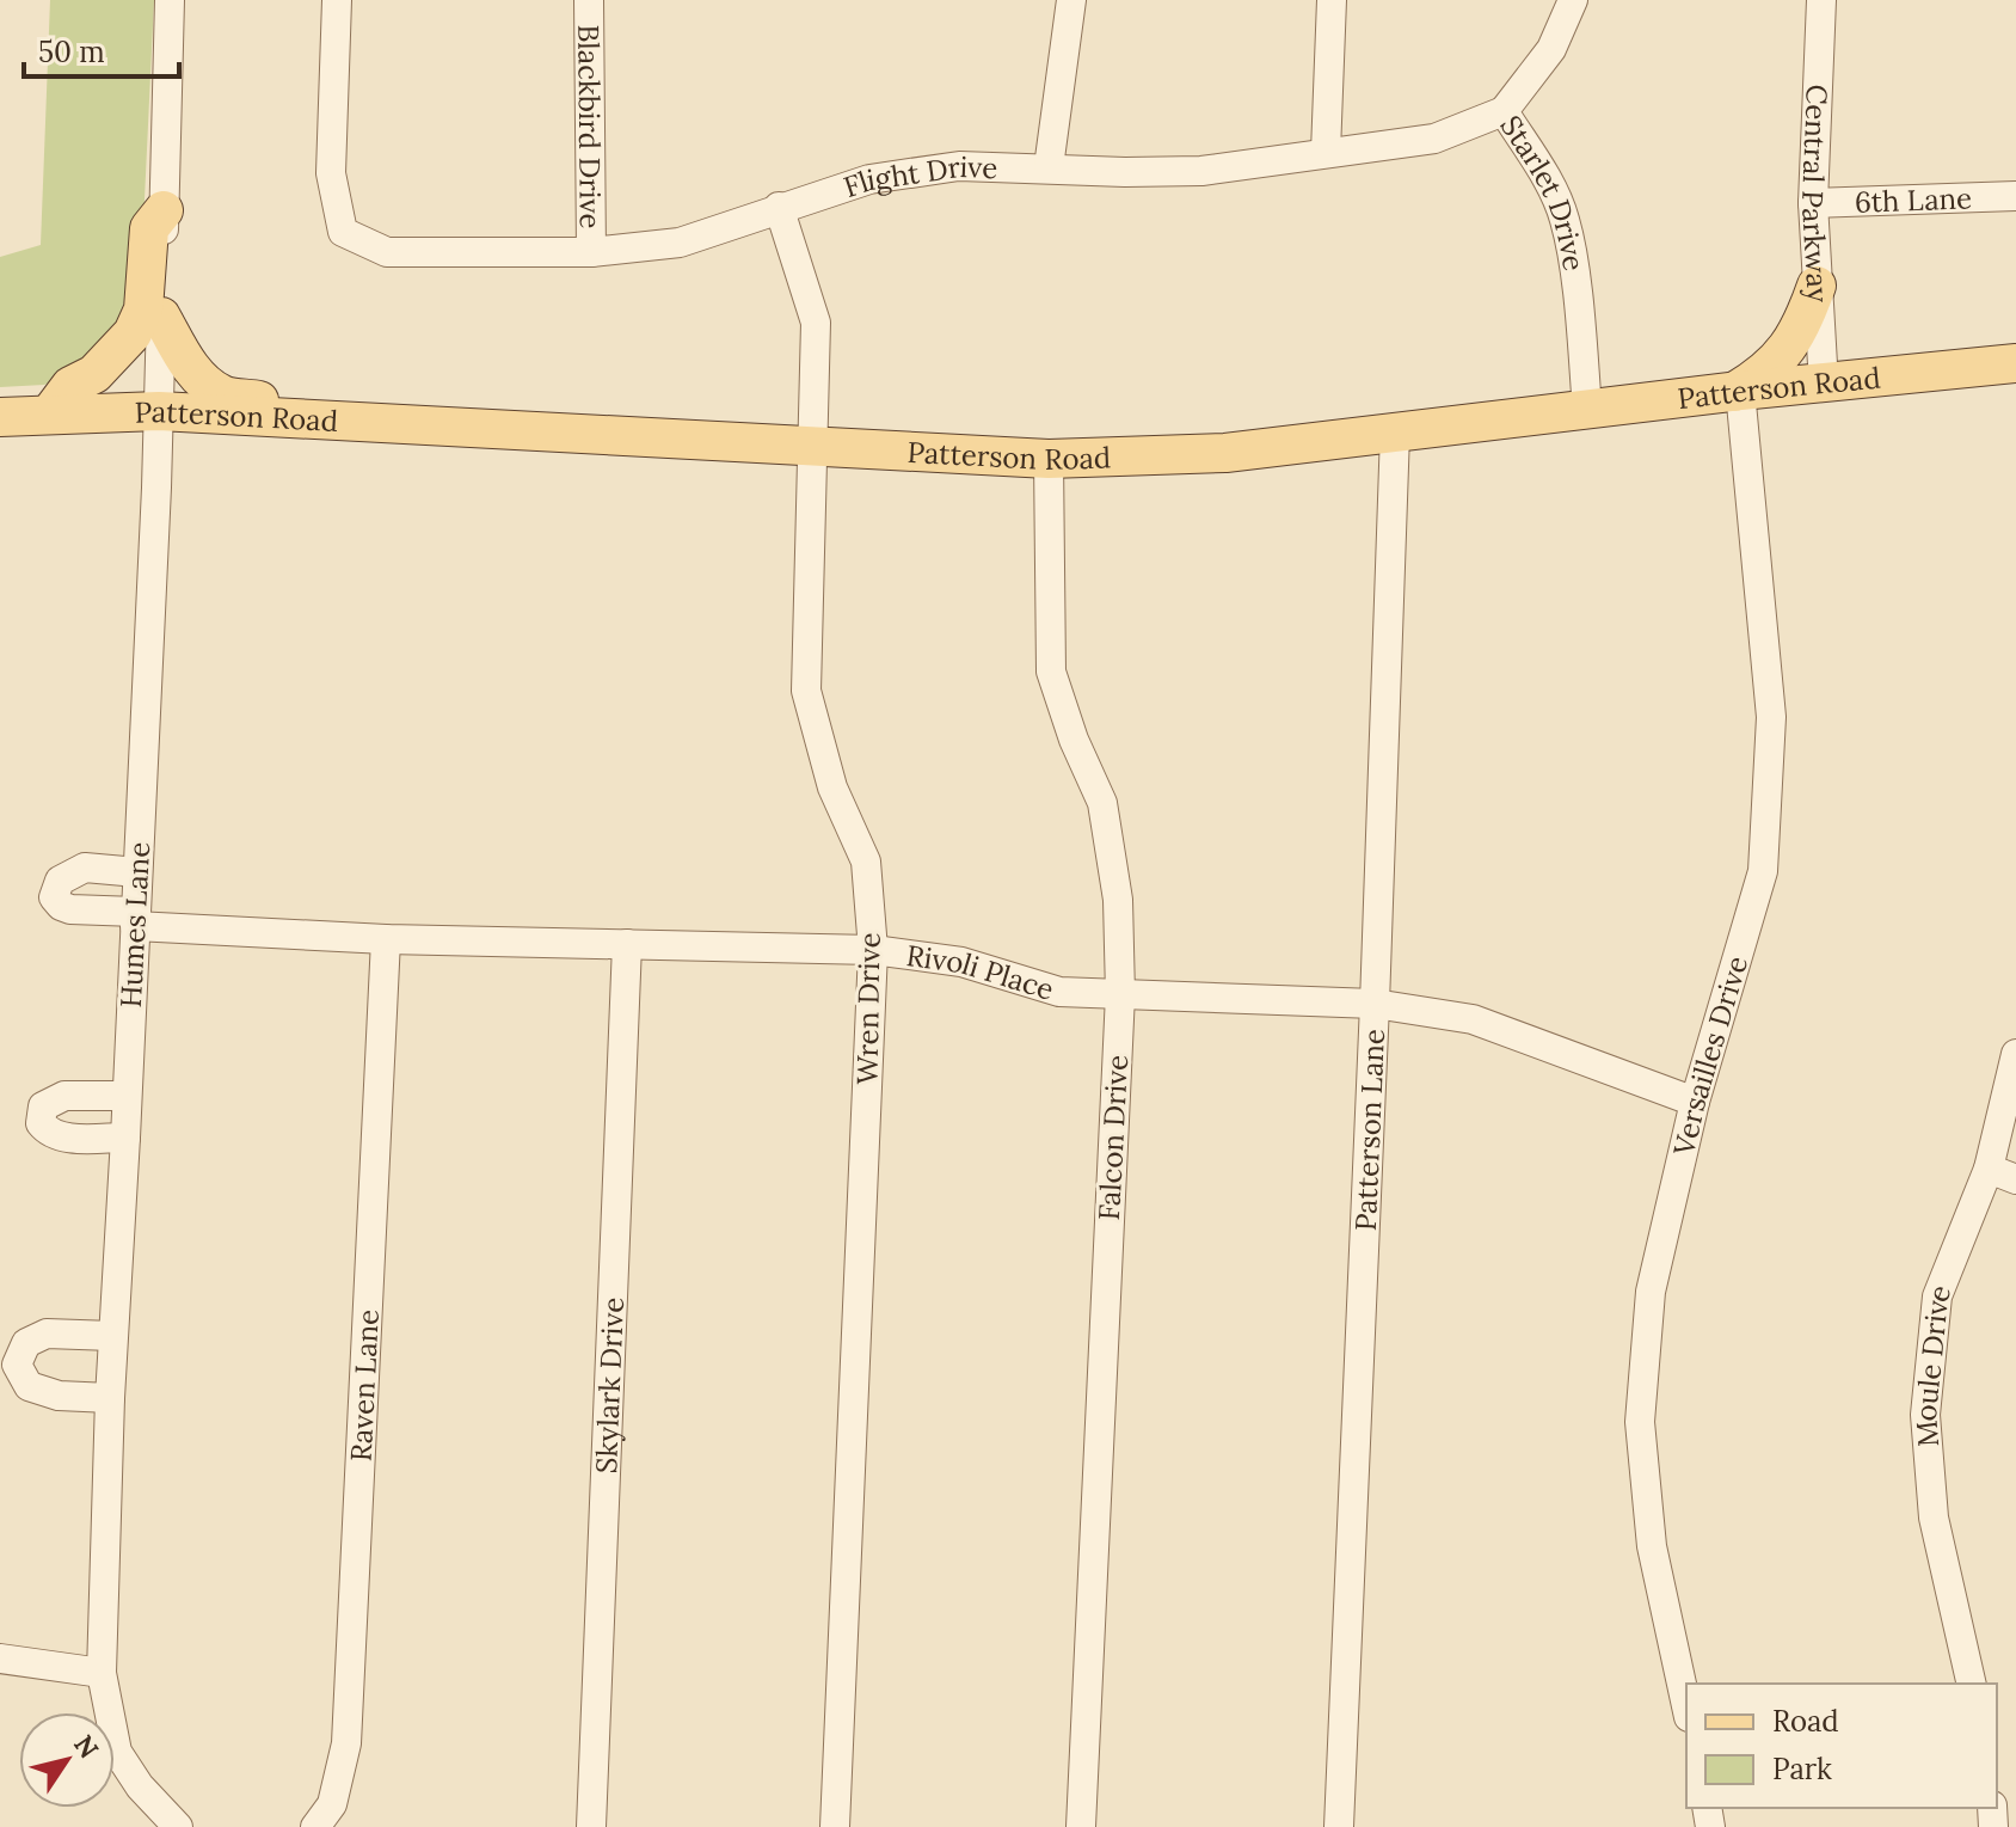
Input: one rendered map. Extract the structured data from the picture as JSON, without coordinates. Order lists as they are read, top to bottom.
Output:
{
  "streets": {
    "main road": ["Patterson Road"],
    "street": [
      "Blackbird Drive",
      "Flight Drive",
      "Central Parkway",
      "Starlet Drive",
      "6th Lane",
      "Humes Lane",
      "Rivoli Place",
      "Wren Drive",
      "Versailles Drive",
      "Patterson Lane",
      "Falcon Drive",
      "Moule Drive",
      "Skylark Drive",
      "Raven Lane"
    ]
  },
  "crossings": [
    ["Blackbird Drive", "Flight Drive"],
    ["Flight Drive", "Starlet Drive"],
    ["Flight Drive", "Wren Drive"],
    ["Central Parkway", "6th Lane"],
    ["Central Parkway", "Patterson Road"],
    ["Starlet Drive", "Patterson Road"],
    ["Patterson Road", "Humes Lane"],
    ["Patterson Road", "Wren Drive"],
    ["Patterson Road", "Versailles Drive"],
    ["Patterson Road", "Patterson Lane"],
    ["Patterson Road", "Falcon Drive"],
    ["Humes Lane", "Rivoli Place"],
    ["Rivoli Place", "Wren Drive"],
    ["Rivoli Place", "Versailles Drive"],
    ["Rivoli Place", "Patterson Lane"],
    ["Rivoli Place", "Falcon Drive"],
    ["Rivoli Place", "Skylark Drive"],
    ["Rivoli Place", "Raven Lane"]
  ],
  "legend": ["Road", "Park"],
  "scale_bar": "50 m",
  "north": "top right"
}
